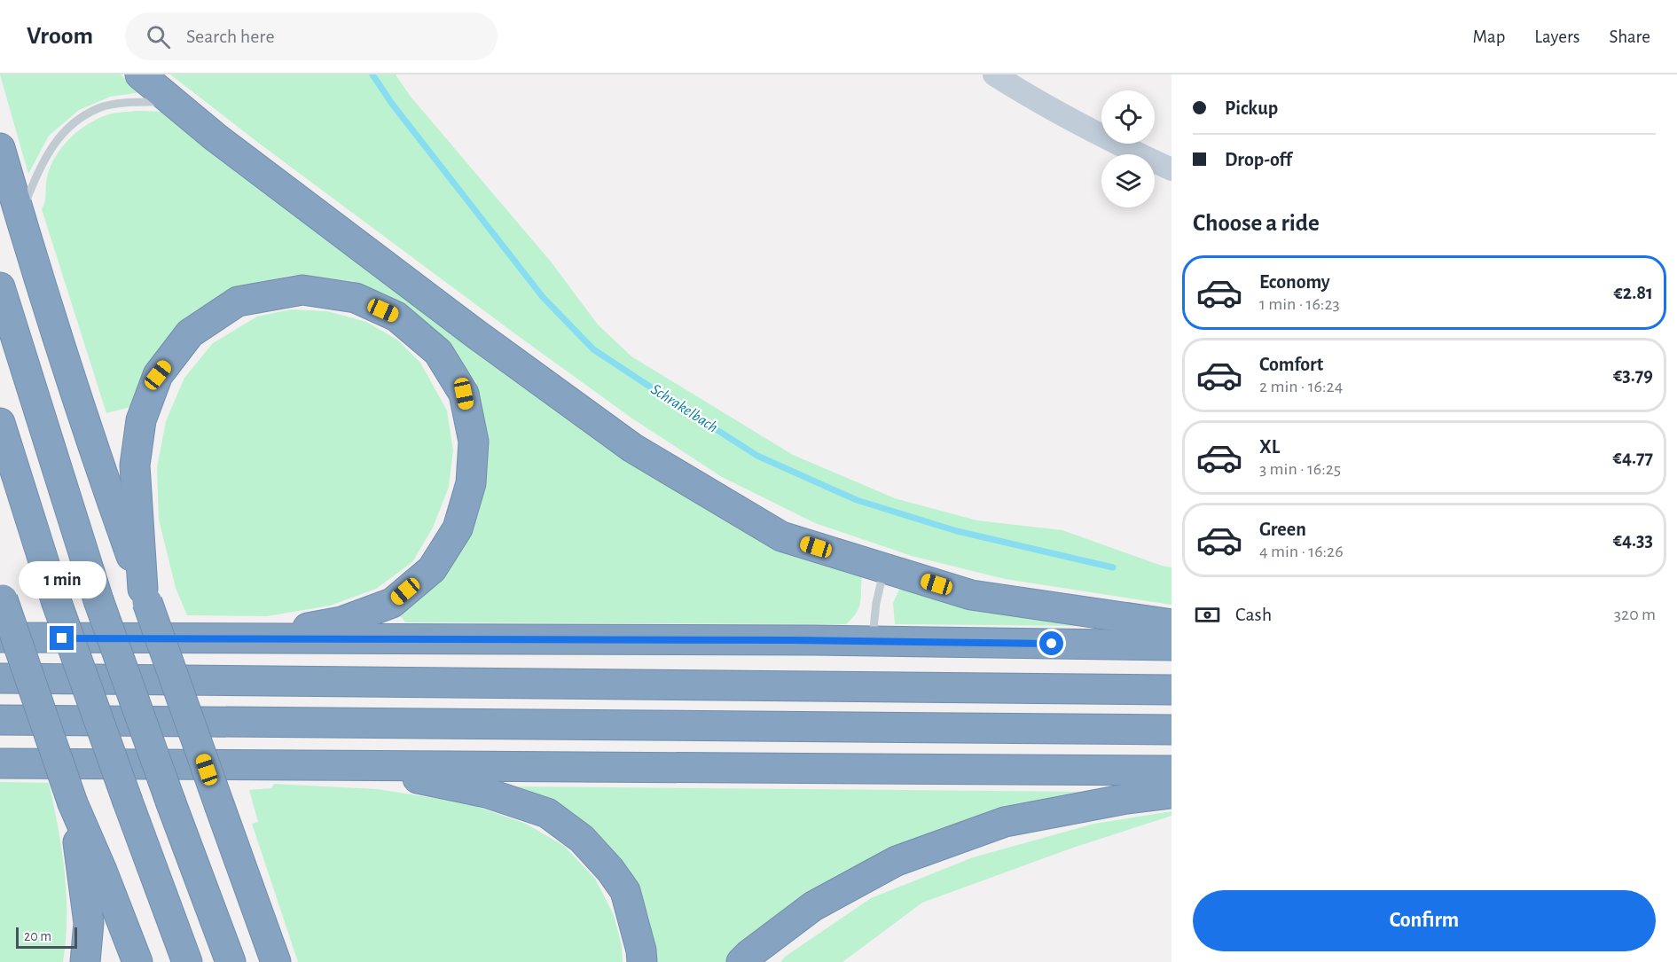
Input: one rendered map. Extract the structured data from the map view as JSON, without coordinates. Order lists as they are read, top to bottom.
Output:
{
  "water": ["Schrakelbach"],
  "scale_bar": "20 m",
  "page": {
    "header": "Vroom",
    "search": "Search here",
    "nav": ["Map", "Layers", "Share"],
    "banner": ["Pickup", "Drop-off"],
    "heading": "Choose a ride",
    "list": [
      {
        "name": "Economy",
        "note": "1 min · 16:23",
        "value": "€2.81"
      },
      {
        "name": "Comfort",
        "note": "2 min · 16:24",
        "value": "€3.79"
      },
      {
        "name": "XL",
        "note": "3 min · 16:25",
        "value": "€4.77"
      },
      {
        "name": "Green",
        "note": "4 min · 16:26",
        "value": "€4.33"
      }
    ],
    "bubble": "1 min",
    "pay": ["Cash", "320 m"],
    "buttons": "Confirm",
    "scale": "20 m"
  }
}
